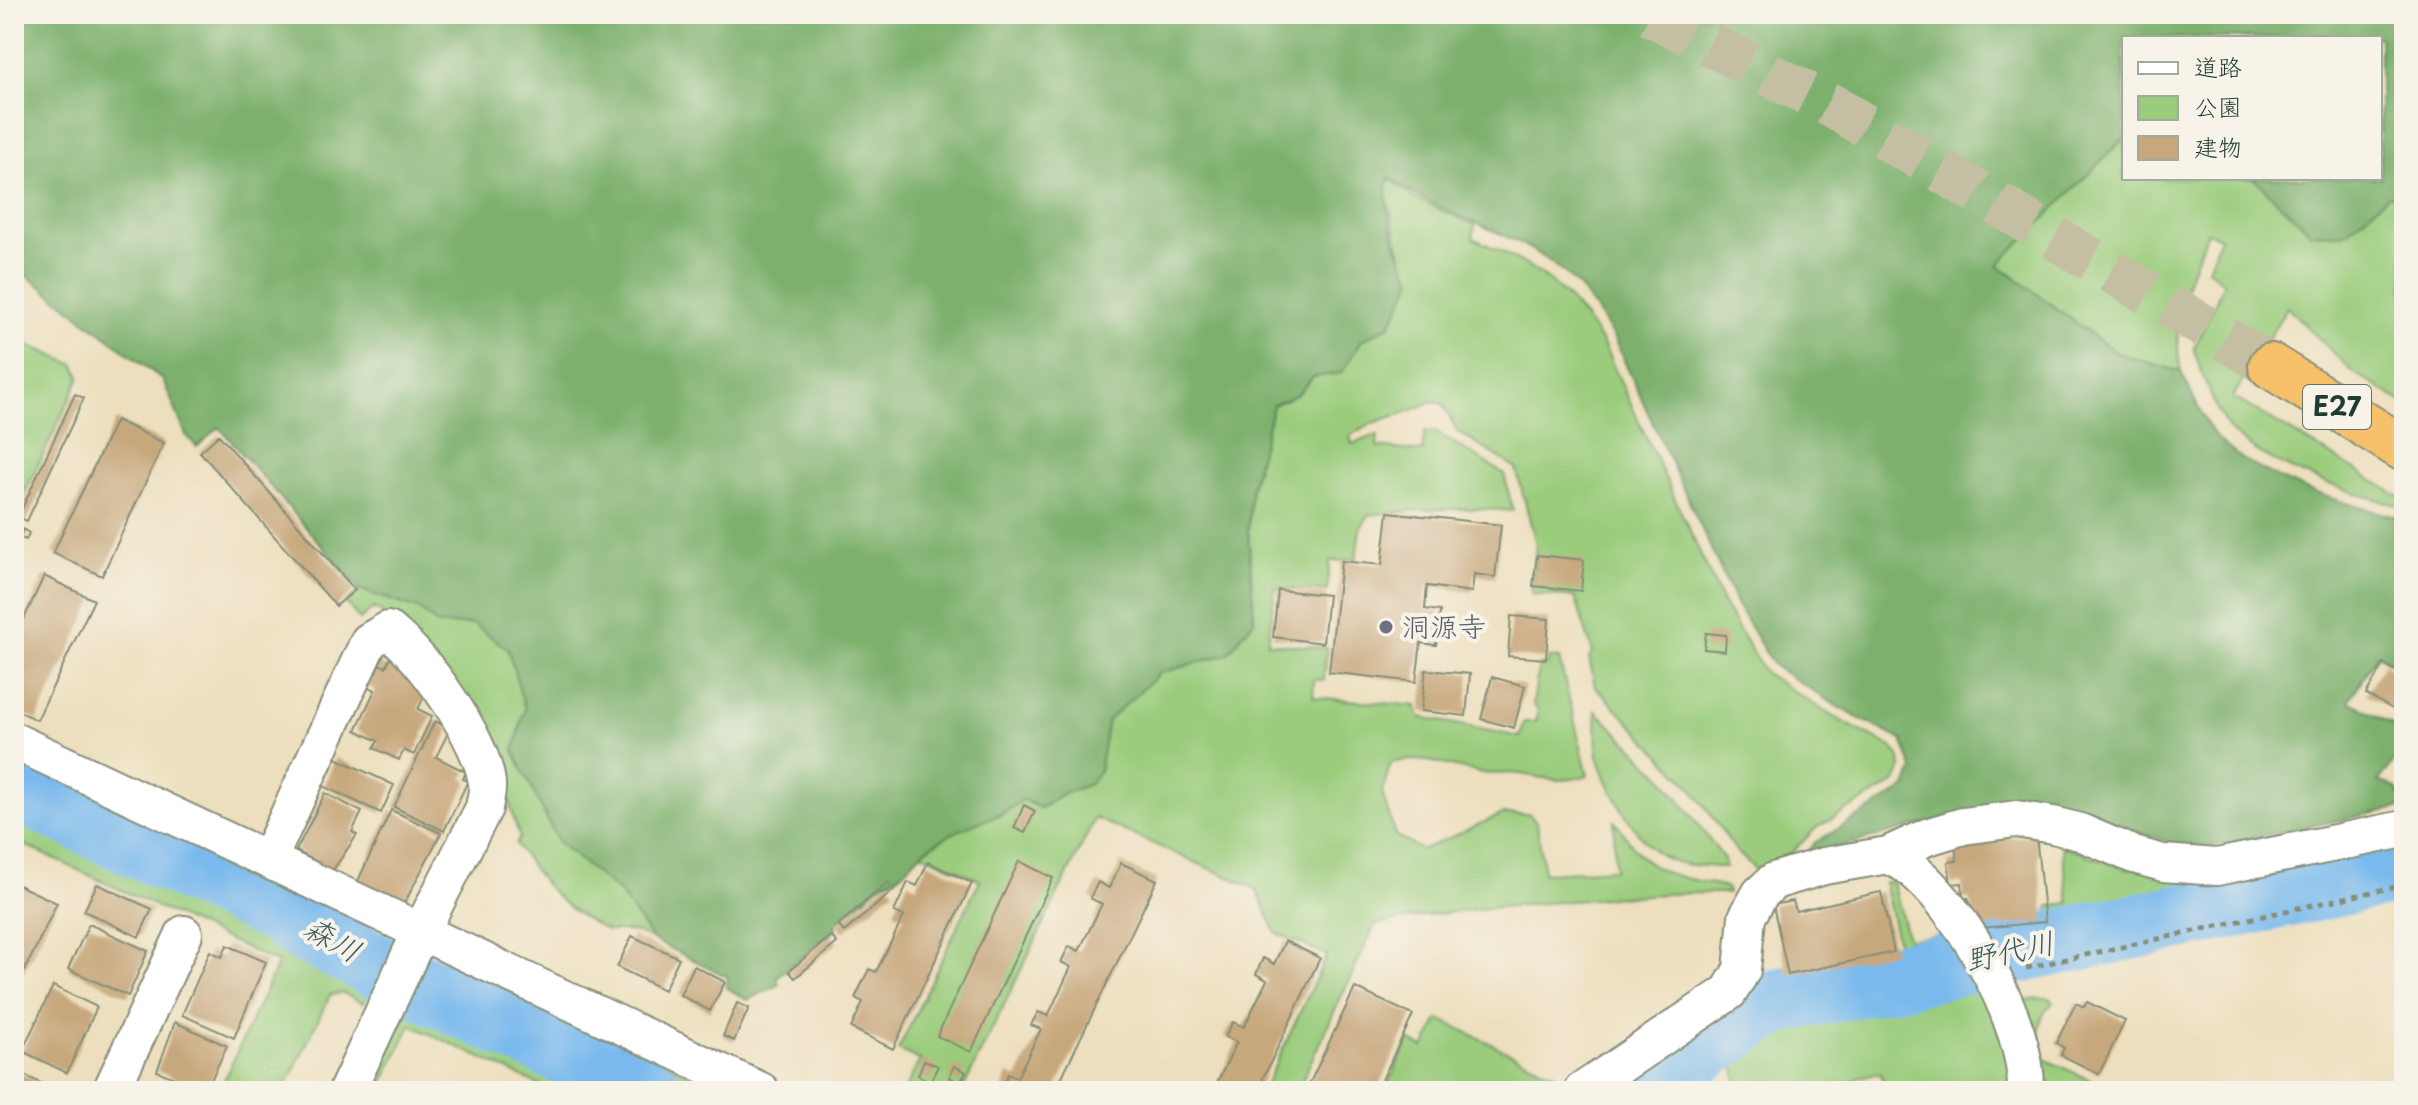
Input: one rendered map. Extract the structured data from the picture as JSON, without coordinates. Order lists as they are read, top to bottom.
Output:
{
  "streets": {
    "highway": ["E27"]
  },
  "water": ["森川", "野代川"],
  "places": ["洞源寺"],
  "legend": ["道路", "公園", "建物"]
}
